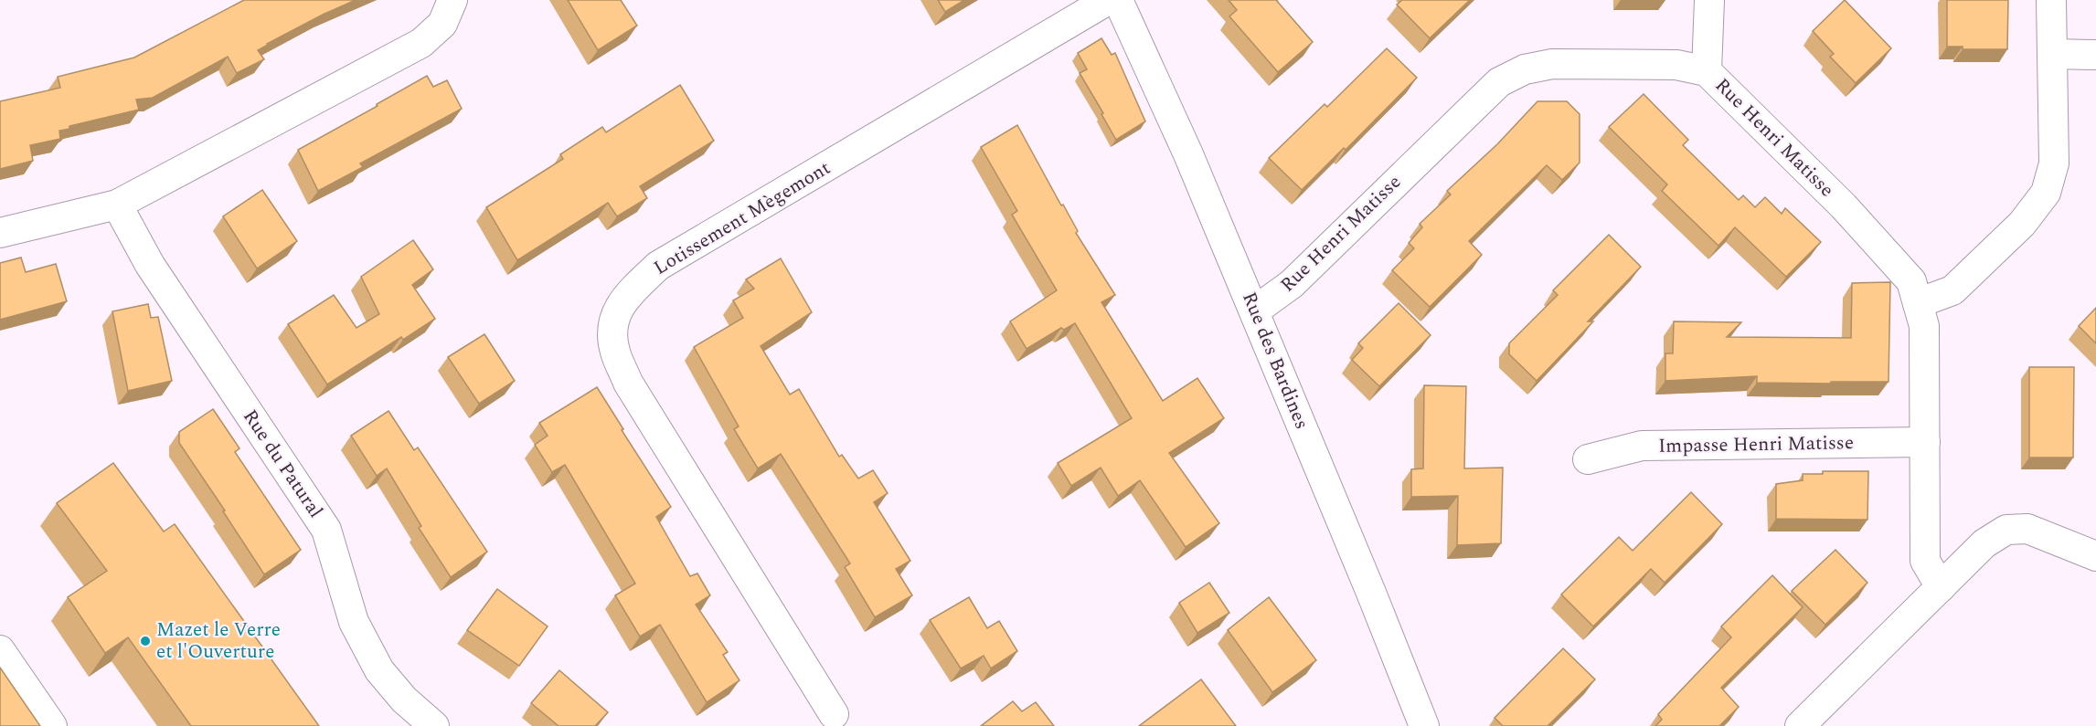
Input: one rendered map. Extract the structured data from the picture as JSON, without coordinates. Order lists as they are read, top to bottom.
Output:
{
  "streets": {
    "street": [
      "Rue Henri Matisse",
      "Lotissement Mègemont",
      "Rue des Bardines",
      "Impasse Henri Matisse",
      "Rue du Patural"
    ]
  },
  "crossings": [
    ["Rue Henri Matisse", "Rue des Bardines"],
    ["Rue Henri Matisse", "Impasse Henri Matisse"]
  ],
  "places": ["Mazet le Verre et l'Ouverture"]
}
